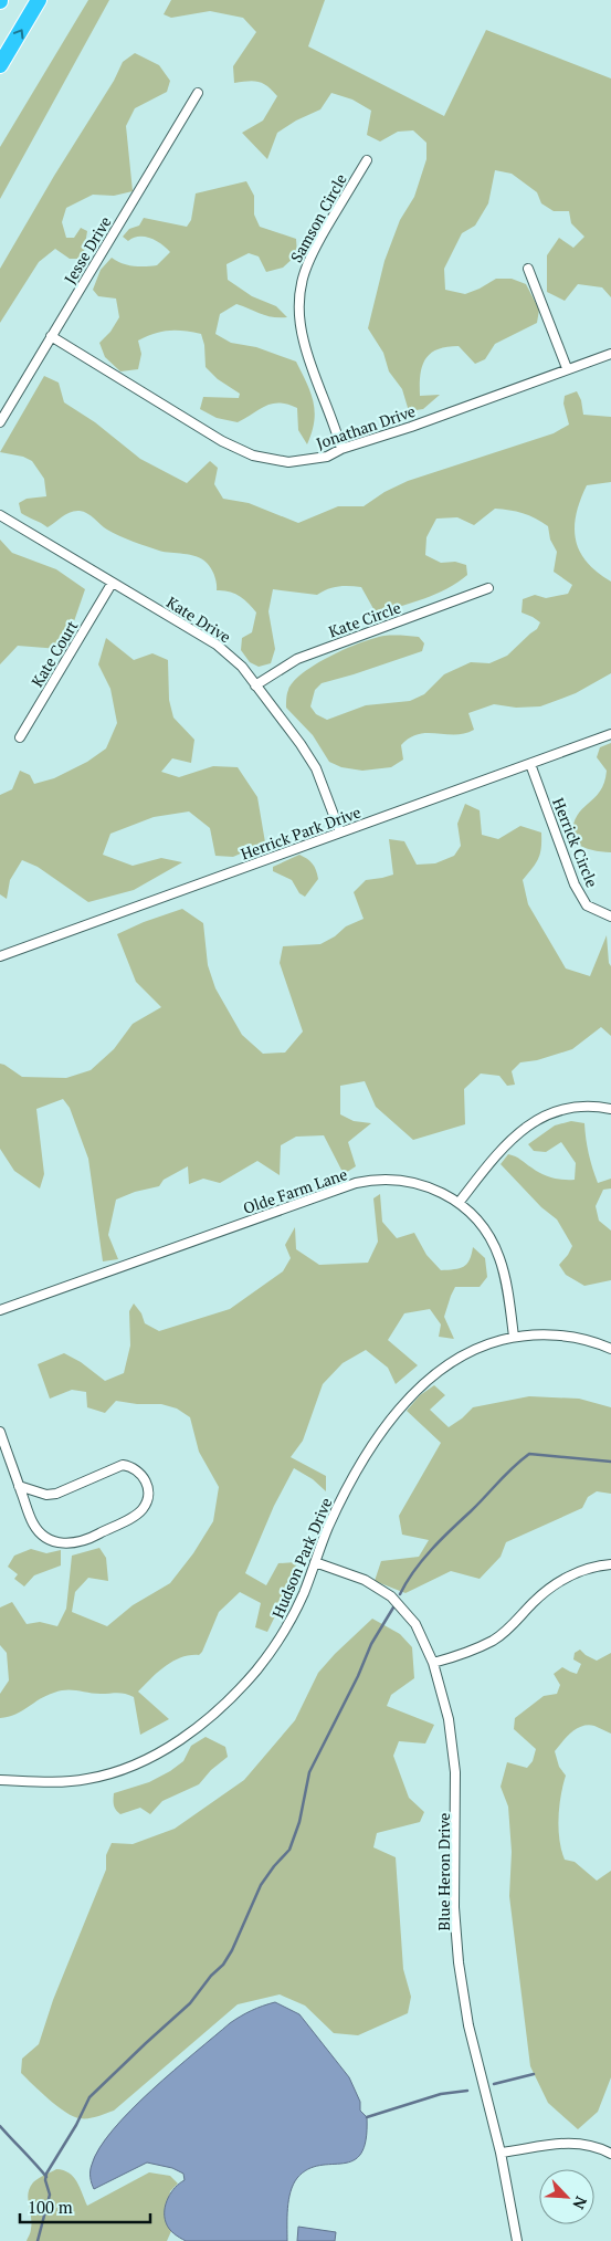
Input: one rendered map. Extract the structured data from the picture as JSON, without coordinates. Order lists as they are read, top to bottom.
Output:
{
  "streets": {
    "street": [
      "Samson Circle",
      "Jesse Drive",
      "Jonathan Drive",
      "Kate Drive",
      "Kate Circle",
      "Kate Court",
      "Herrick Park Drive",
      "Herrick Circle",
      "Olde Farm Lane",
      "Hudson Park Drive",
      "Blue Heron Drive"
    ]
  },
  "crossings": [
    ["Samson Circle", "Jonathan Drive"],
    ["Jesse Drive", "Jonathan Drive"],
    ["Kate Drive", "Kate Circle"],
    ["Kate Drive", "Kate Court"],
    ["Kate Drive", "Herrick Park Drive"],
    ["Herrick Park Drive", "Herrick Circle"],
    ["Olde Farm Lane", "Hudson Park Drive"],
    ["Hudson Park Drive", "Blue Heron Drive"]
  ],
  "scale_bar": "100 m",
  "north": "bottom right"
}
